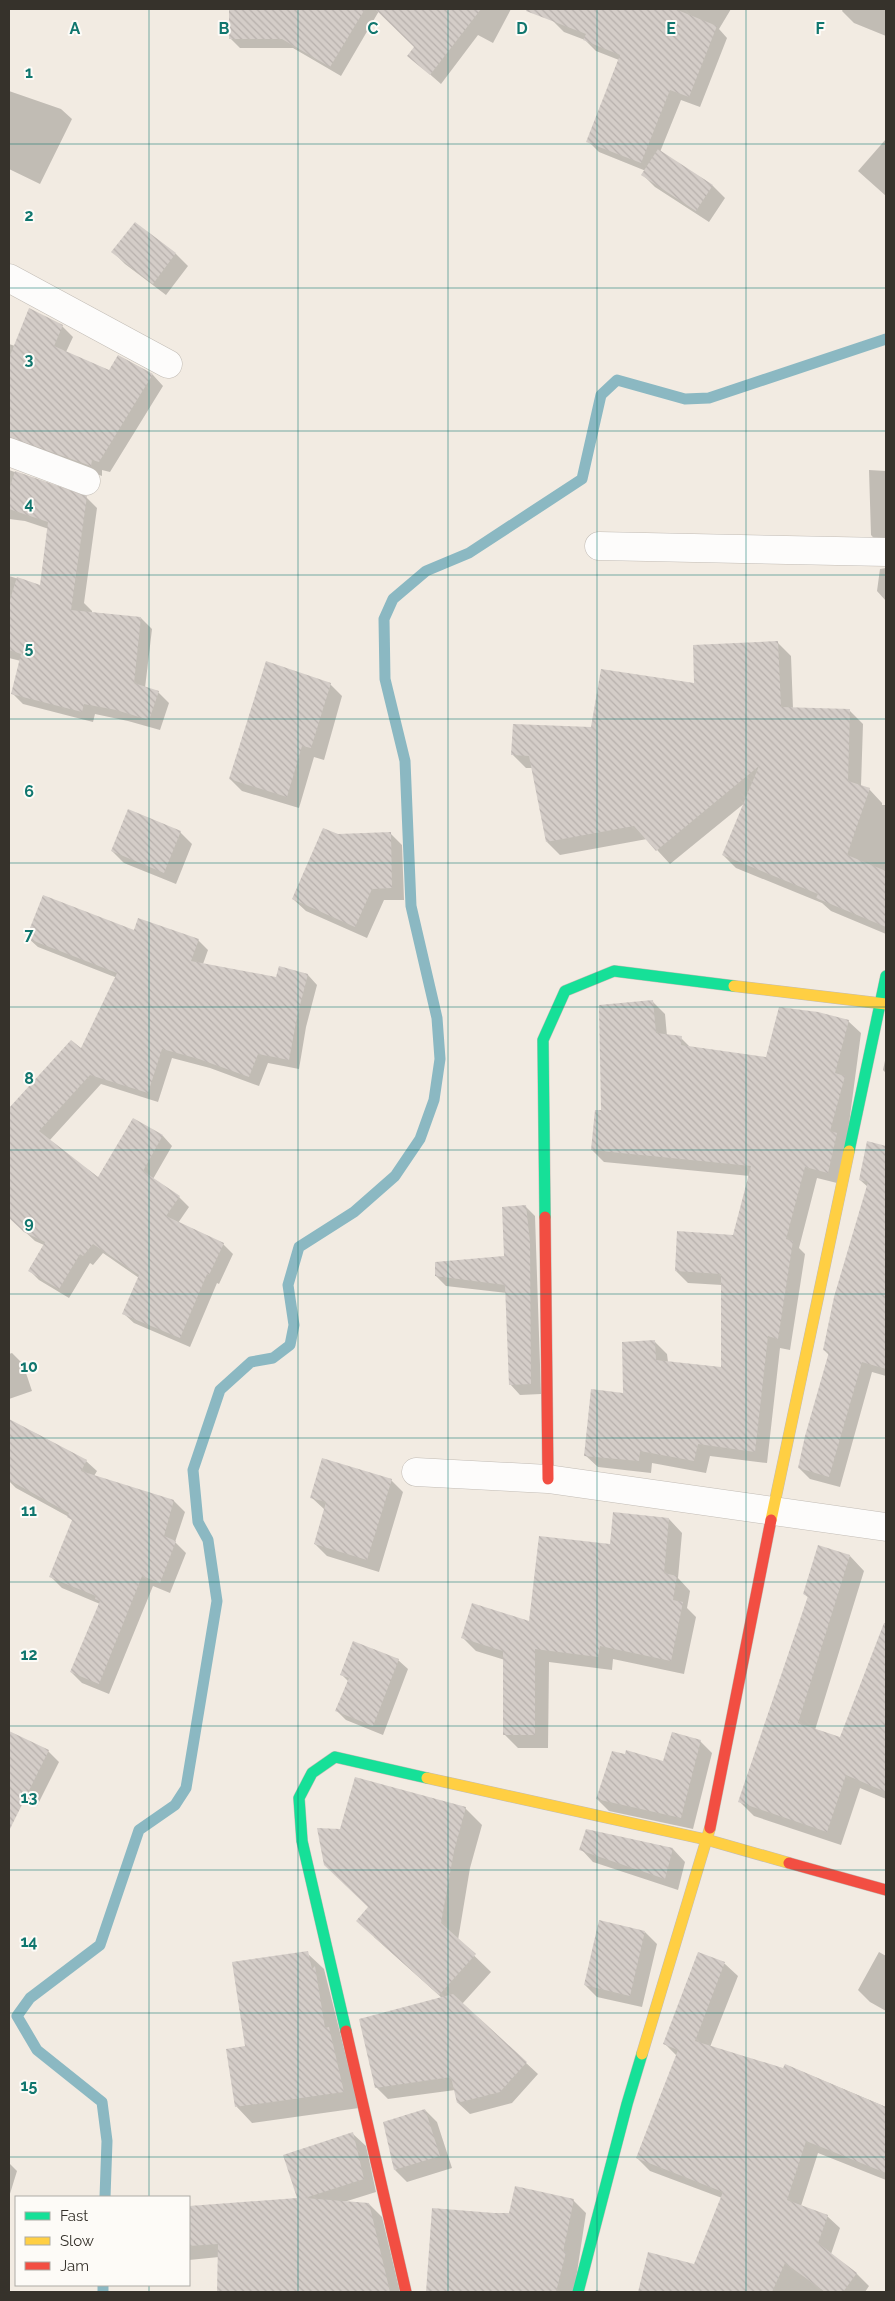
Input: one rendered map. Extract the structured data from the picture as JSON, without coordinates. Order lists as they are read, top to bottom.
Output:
{
  "legend": ["Fast", "Slow", "Jam"],
  "grid": {
    "columns": [
      "A",
      "B",
      "C",
      "D",
      "E",
      "F"
    ],
    "rows": [
      "1",
      "2",
      "3",
      "4",
      "5",
      "6",
      "7",
      "8",
      "9",
      "10",
      "11",
      "12",
      "13",
      "14",
      "15"
    ]
  }
}
